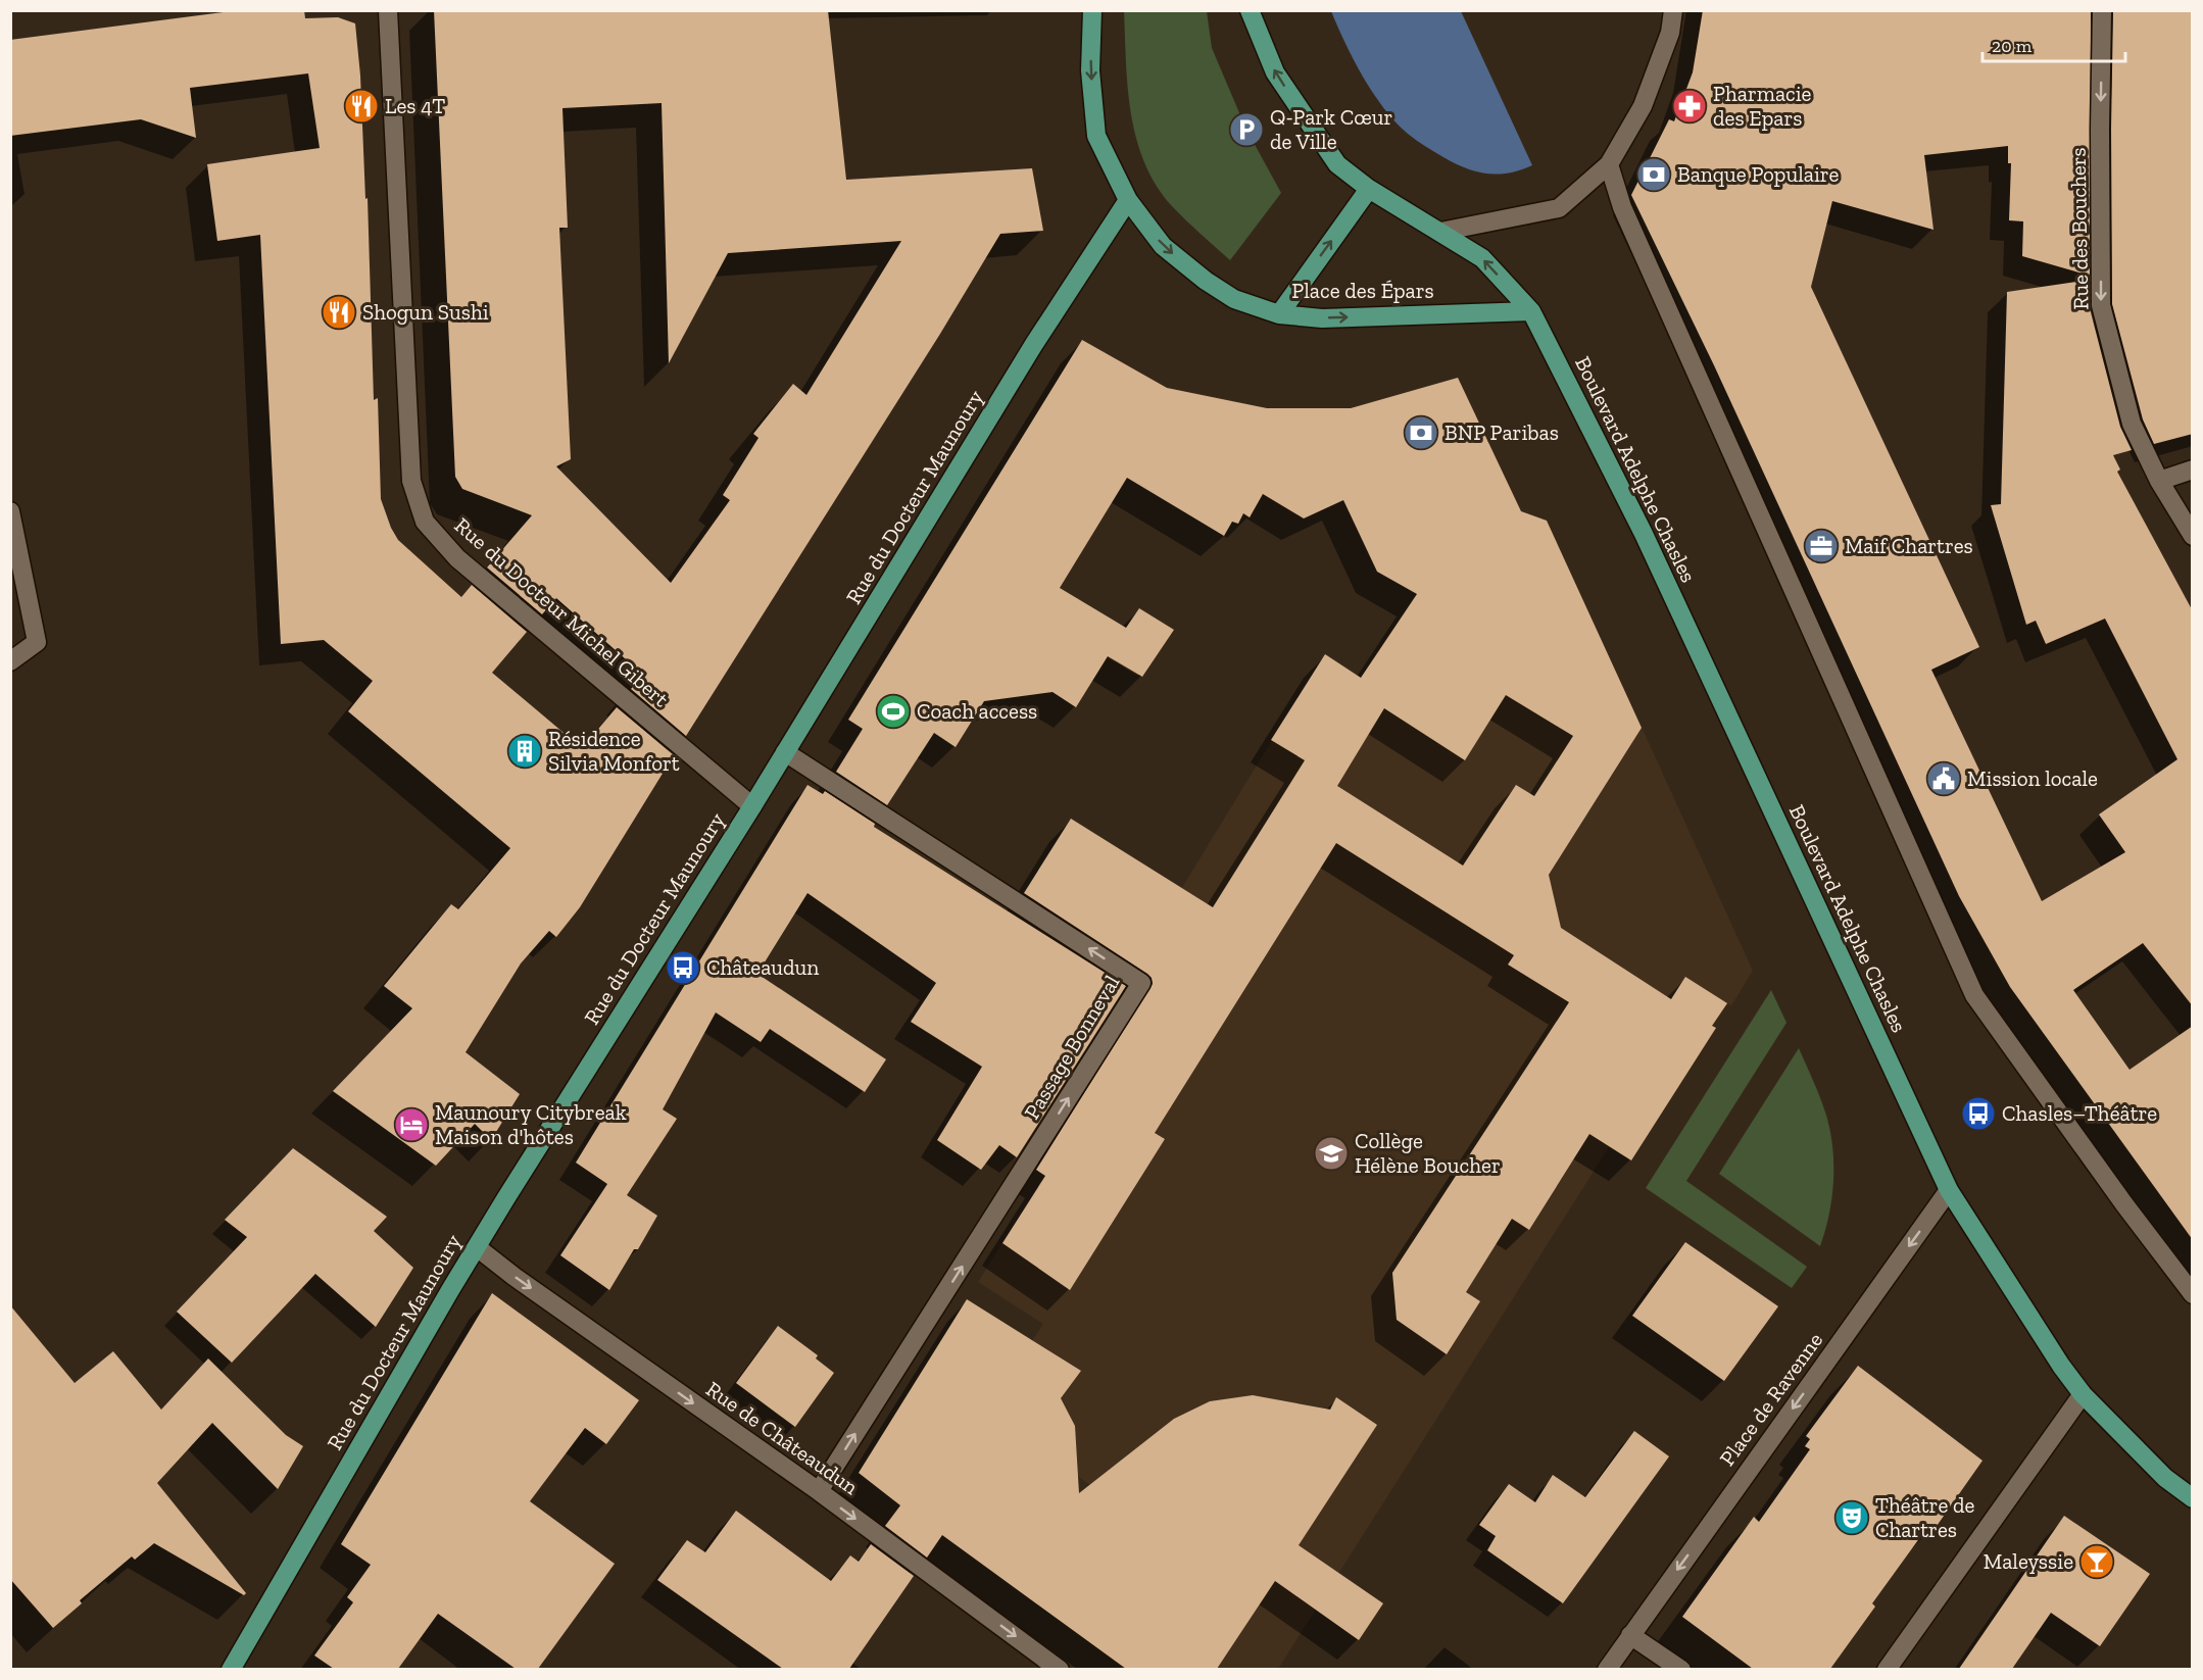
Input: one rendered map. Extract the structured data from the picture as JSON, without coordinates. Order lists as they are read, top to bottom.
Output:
{
  "streets": {
    "main road": ["Place des Épars", "Boulevard Adelphe Chasles", "Rue du Docteur Maunoury"],
    "street": [
      "Rue des Bouchers",
      "Rue du Docteur Michel Gibert",
      "Passage Bonneval",
      "Place de Ravenne",
      "Rue de Châteaudun"
    ]
  },
  "crossings": [
    ["Place des Épars", "Boulevard Adelphe Chasles"],
    ["Place des Épars", "Rue du Docteur Maunoury"],
    ["Boulevard Adelphe Chasles", "Place de Ravenne"],
    ["Rue du Docteur Maunoury", "Rue du Docteur Michel Gibert"],
    ["Rue du Docteur Maunoury", "Passage Bonneval"],
    ["Rue du Docteur Maunoury", "Rue de Châteaudun"],
    ["Passage Bonneval", "Rue de Châteaudun"]
  ],
  "one_way": ["Rue des Bouchers", "Place de Ravenne", "Rue de Châteaudun"],
  "places": {
    "restaurant": ["Les 4T", "Shogun Sushi"],
    "pharmacy": ["Pharmacie des Epars"],
    "parking": ["Q-Park Cœur de Ville"],
    "bank": ["Banque Populaire", "BNP Paribas"],
    "office": ["Maif Chartres"],
    "sports": ["Coach access"],
    "building": ["Résidence Silvia Monfort"],
    "public building": ["Mission locale"],
    "bus stop": ["Châteaudun", "Chasles–Théâtre"],
    "hotel": ["Maunoury Citybreak Maison d'hôtes"],
    "school or university": ["Collège Hélène Boucher"],
    "theatre": ["Théâtre de Chartres"],
    "bar": ["Maleyssie"]
  },
  "scale_bar": "20 m"
}
